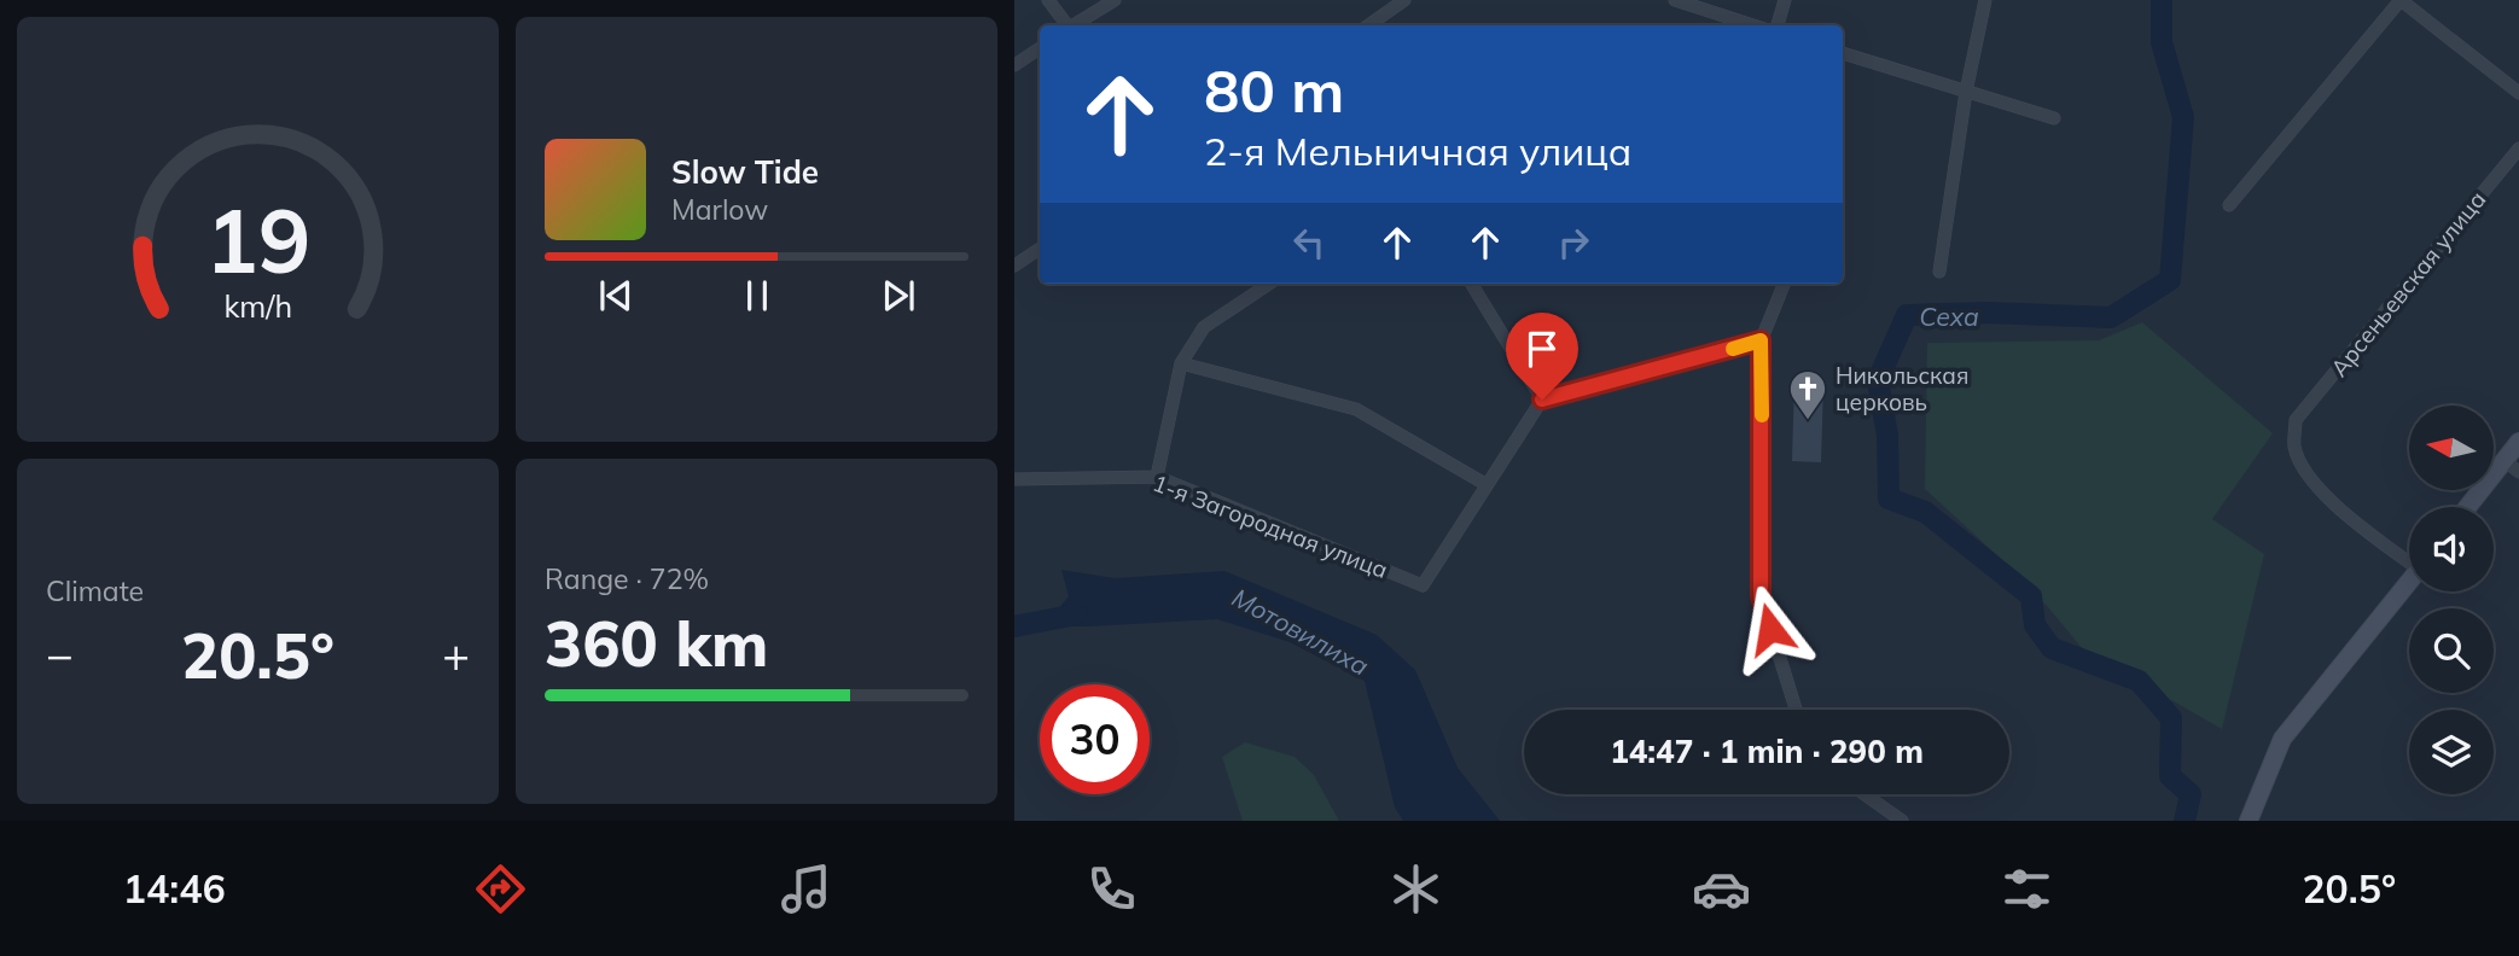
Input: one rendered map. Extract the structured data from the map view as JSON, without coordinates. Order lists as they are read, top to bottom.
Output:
{
  "streets": {
    "street": ["Арсеньевская улица", "1-я Загородная улица"]
  },
  "water": ["Сеха", "Мотовилиха"],
  "places": {
    "church": ["Никольская церковь"]
  },
  "north": "left",
  "page": {
    "turn": ["80 m", "2-я Мельничная улица"],
    "song": ["Slow Tide", "Marlow"],
    "tile": [
      "Climate",
      ["Range · 72%", "360 km"]
    ],
    "heat": ["−", "20.5°", "+"],
    "limit": "30",
    "trip": "14:47 · 1 min · 290 m",
    "tabs": ["14:46", "20.5°"],
    "gauge": ["19", "km/h"]
  }
}
